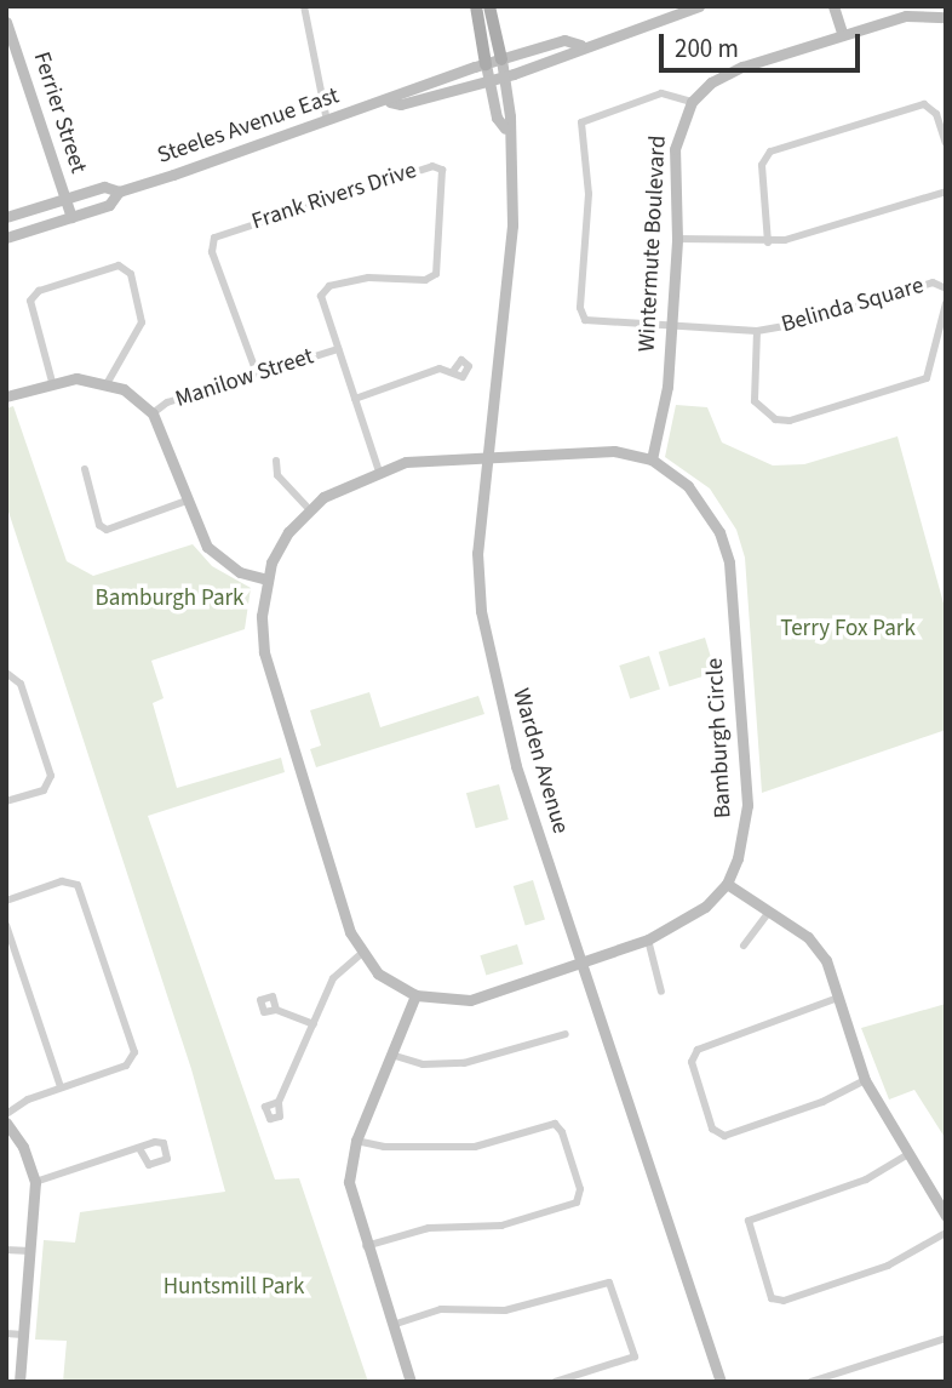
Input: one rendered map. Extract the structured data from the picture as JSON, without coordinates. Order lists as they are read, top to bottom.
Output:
{
  "streets": {
    "main road": ["Warden Avenue"],
    "street": [
      "Ferrier Street",
      "Steeles Avenue East",
      "Frank Rivers Drive",
      "Wintermute Boulevard",
      "Belinda Square",
      "Manilow Street",
      "Bamburgh Circle"
    ]
  },
  "crossings": [
    ["Ferrier Street", "Steeles Avenue East"],
    ["Steeles Avenue East", "Warden Avenue"],
    ["Frank Rivers Drive", "Manilow Street"],
    ["Frank Rivers Drive", "Bamburgh Circle"],
    ["Wintermute Boulevard", "Belinda Square"],
    ["Wintermute Boulevard", "Bamburgh Circle"],
    ["Bamburgh Circle", "Warden Avenue"]
  ],
  "parks": ["Bamburgh Park", "Terry Fox Park", "Huntsmill Park"],
  "scale_bar": "200 m"
}
